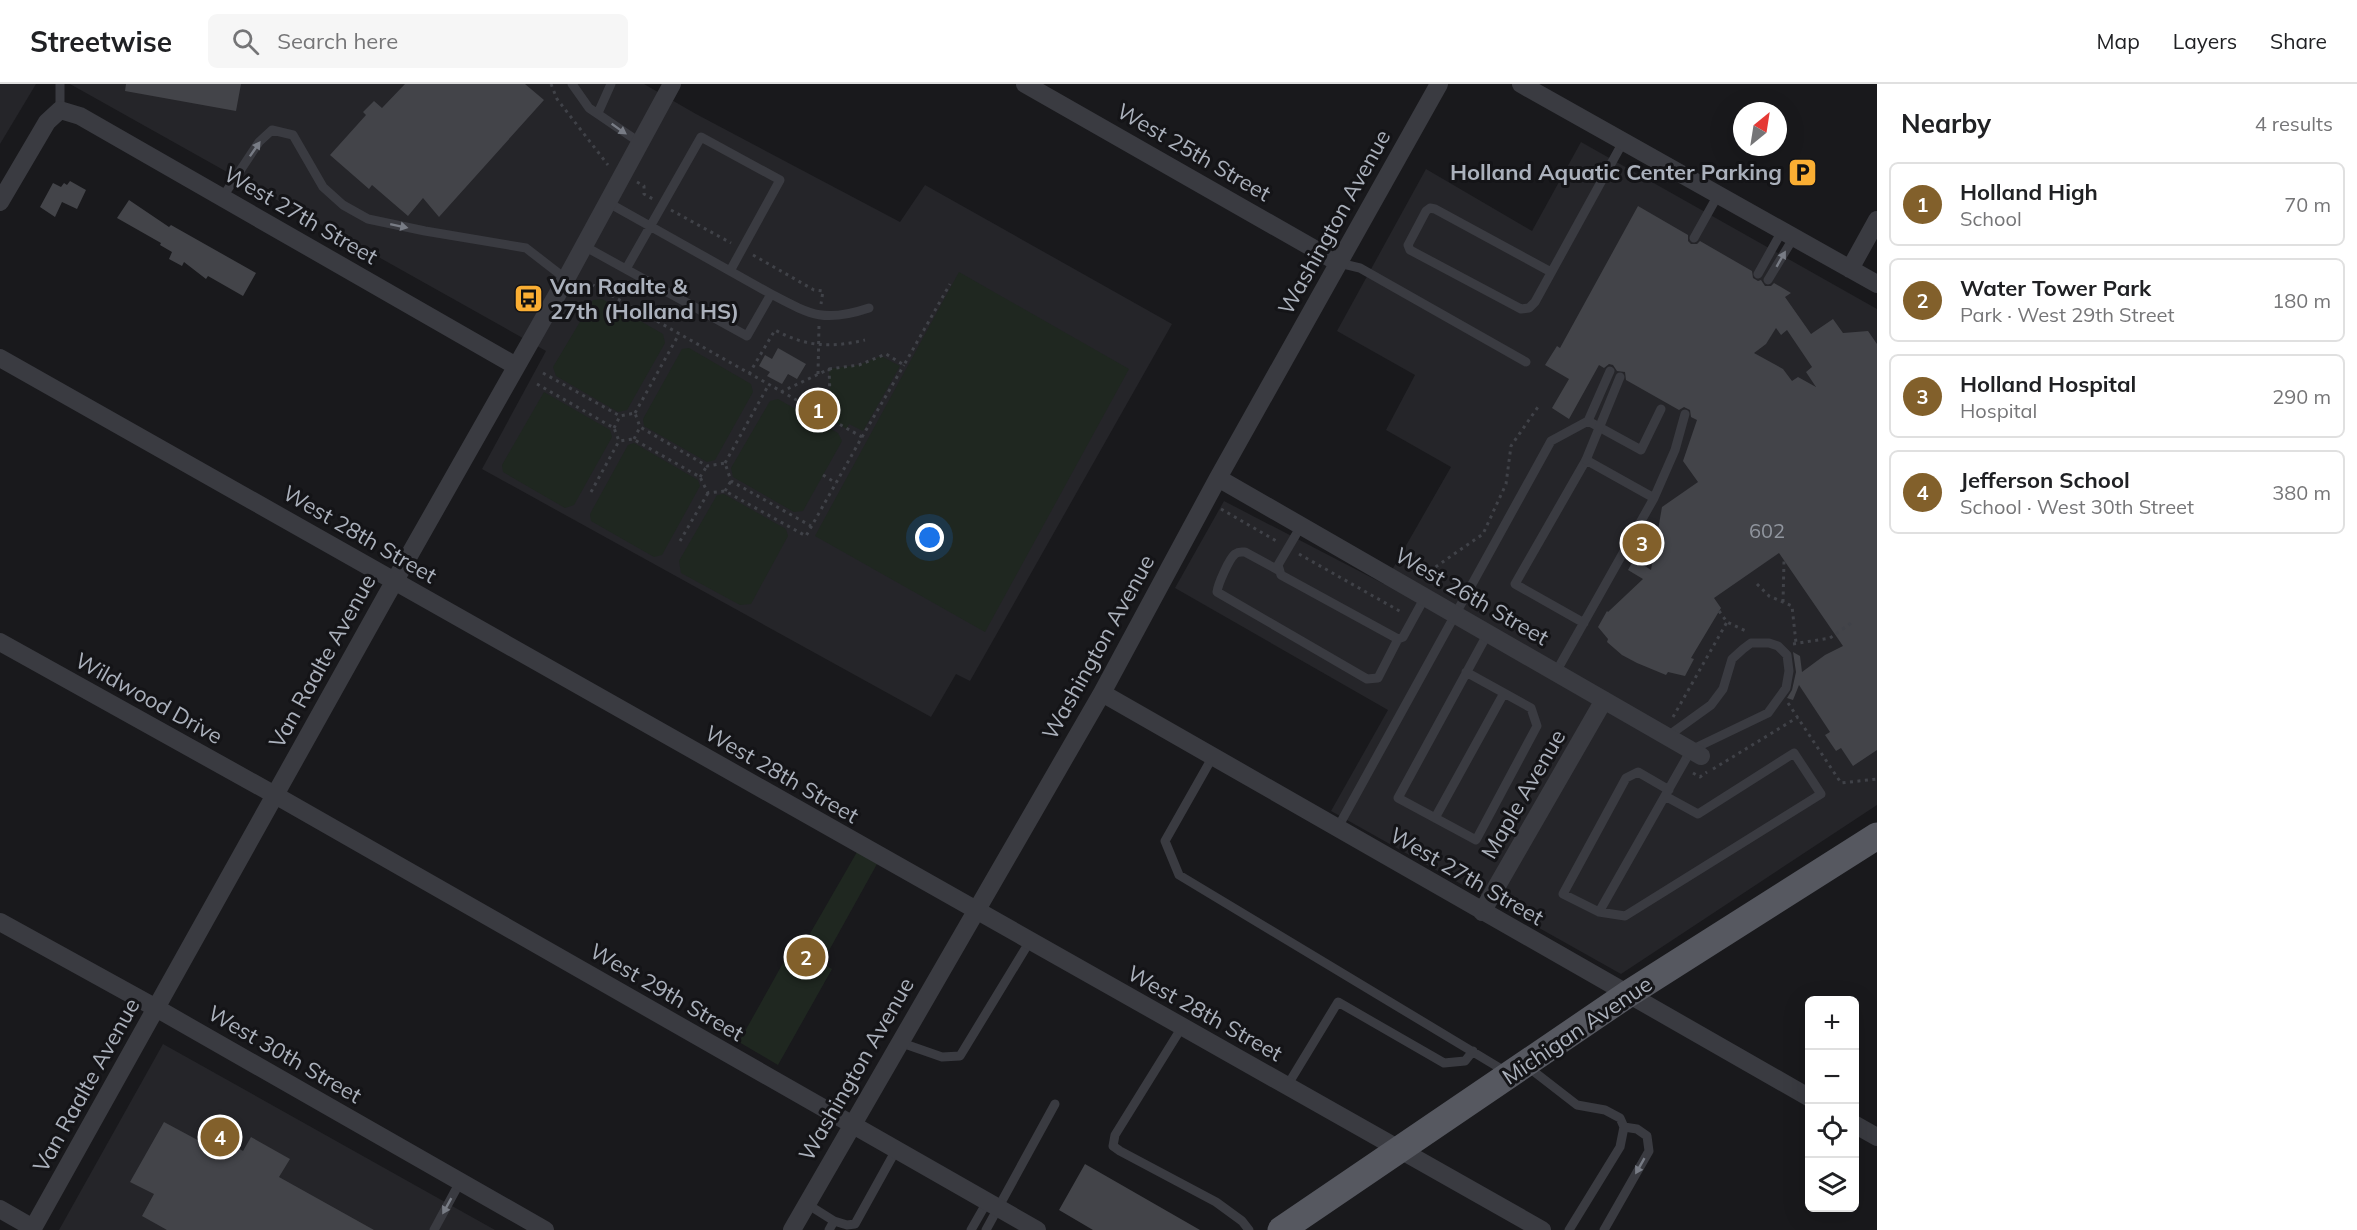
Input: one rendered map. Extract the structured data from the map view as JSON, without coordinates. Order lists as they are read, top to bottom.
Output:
{
  "streets": {
    "main road": ["Michigan Avenue"],
    "street": [
      "West 25th Street",
      "West 27th Street",
      "Washington Avenue",
      "West 28th Street",
      "West 26th Street",
      "Van Raalte Avenue",
      "Wildwood Drive",
      "Maple Avenue",
      "West 29th Street",
      "West 30th Street"
    ]
  },
  "crossings": [
    ["West 25th Street", "Washington Avenue"],
    ["West 27th Street", "Washington Avenue"],
    ["West 27th Street", "Van Raalte Avenue"],
    ["West 27th Street", "Maple Avenue"],
    ["West 27th Street", "Michigan Avenue"],
    ["Washington Avenue", "West 28th Street"],
    ["Washington Avenue", "West 26th Street"],
    ["Washington Avenue", "West 29th Street"],
    ["West 28th Street", "Van Raalte Avenue"],
    ["West 28th Street", "Michigan Avenue"],
    ["West 26th Street", "Maple Avenue"],
    ["Van Raalte Avenue", "Wildwood Drive"],
    ["Van Raalte Avenue", "West 29th Street"],
    ["Van Raalte Avenue", "West 30th Street"],
    ["Wildwood Drive", "West 29th Street"]
  ],
  "places": {
    "parking": ["Holland Aquatic Center Parking"],
    "bus stop": ["Van Raalte & 27th (Holland HS)"]
  },
  "house_numbers": ["602"],
  "north": "top right",
  "page": {
    "header": "Streetwise",
    "search": "Search here",
    "nav": ["Map", "Layers", "Share"],
    "heading": ["Nearby", "4 results"],
    "list": [
      {
        "mark": "1",
        "name": "Holland High",
        "note": "School",
        "value": "70 m"
      },
      {
        "mark": "2",
        "name": "Water Tower Park",
        "note": "Park · West 29th Street",
        "value": "180 m"
      },
      {
        "mark": "3",
        "name": "Holland Hospital",
        "note": "Hospital",
        "value": "290 m"
      },
      {
        "mark": "4",
        "name": "Jefferson School",
        "note": "School · West 30th Street",
        "value": "380 m"
      }
    ],
    "pins": [
      "1",
      "3",
      "2",
      "4"
    ],
    "map_buttons": ["+", "−"]
  }
}
